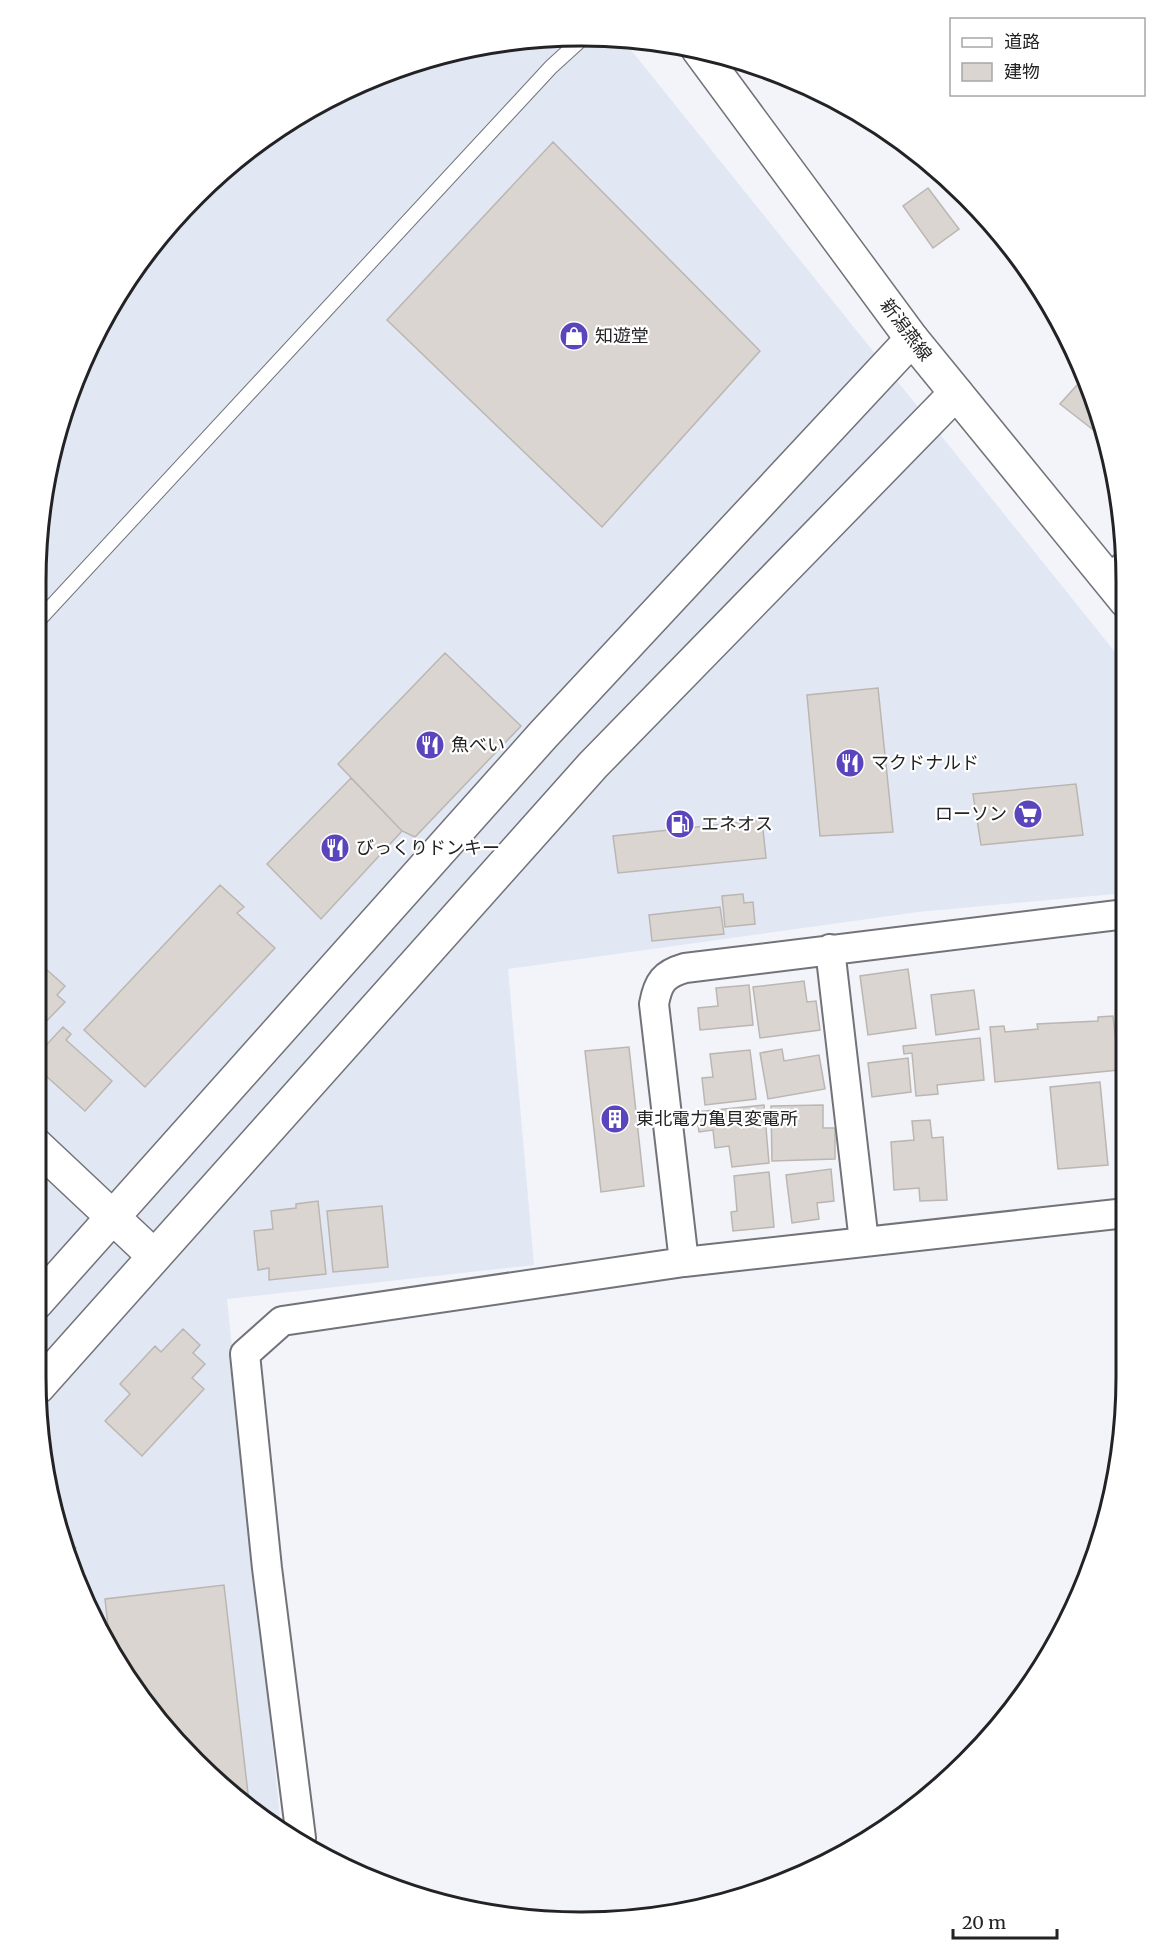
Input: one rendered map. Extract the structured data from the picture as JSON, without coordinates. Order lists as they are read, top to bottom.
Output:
{
  "streets": {
    "street": ["新潟燕線"]
  },
  "places": {
    "shop": ["知遊堂"],
    "restaurant": ["魚べい", "マクドナルド", "びっくりドンキー"],
    "supermarket": ["ローソン"],
    "fuel station": ["エネオス"],
    "building": ["東北電力亀貝変電所"]
  },
  "legend": ["道路", "建物"],
  "scale_bar": "20 m"
}
